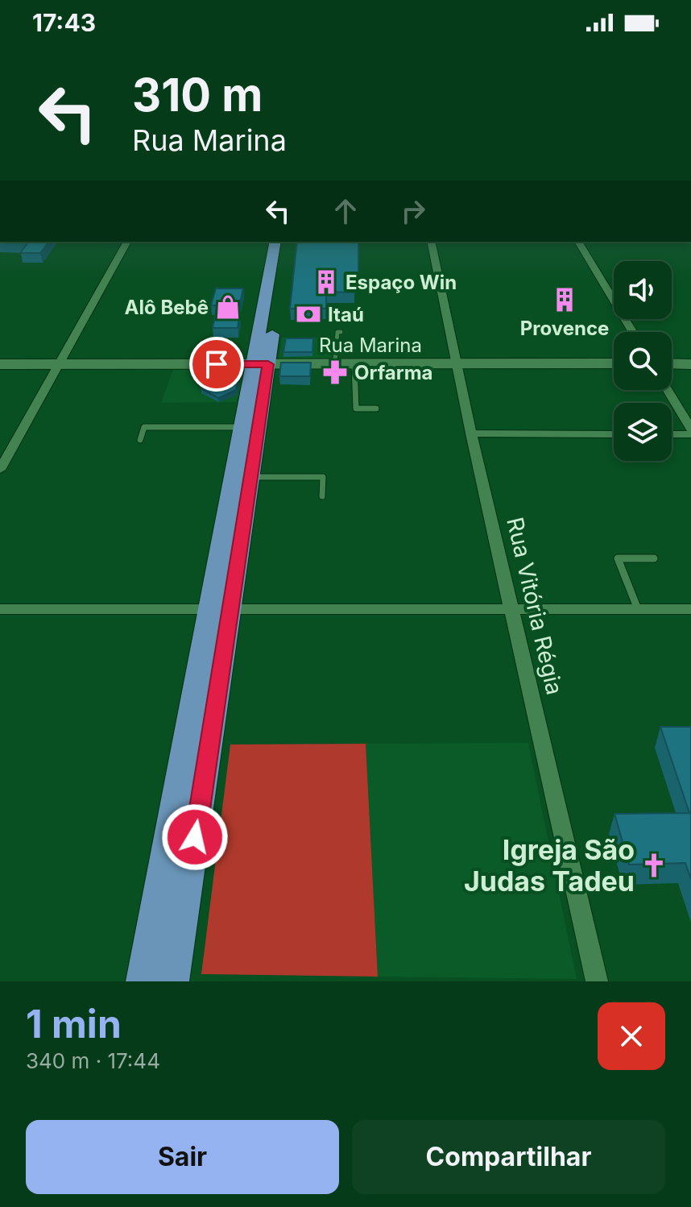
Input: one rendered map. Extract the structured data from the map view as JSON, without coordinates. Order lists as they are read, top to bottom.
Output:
{
  "streets": {
    "street": ["Rua Marina", "Rua Vitória Régia"]
  },
  "crossings": [
    ["Rua Marina", "Rua Vitória Régia"]
  ],
  "places": {
    "building": ["Espaço Win", "Provence"],
    "shop": ["Alô Bebê"],
    "bank": ["Itaú"],
    "pharmacy": ["Orfarma"],
    "church": ["Igreja São Judas Tadeu"]
  },
  "page": {
    "status": "17:43",
    "turn": ["310 m", "Rua Marina"],
    "heading": ["1 min", "340 m · 17:44"],
    "buttons": ["Sair", "Compartilhar"]
  }
}
